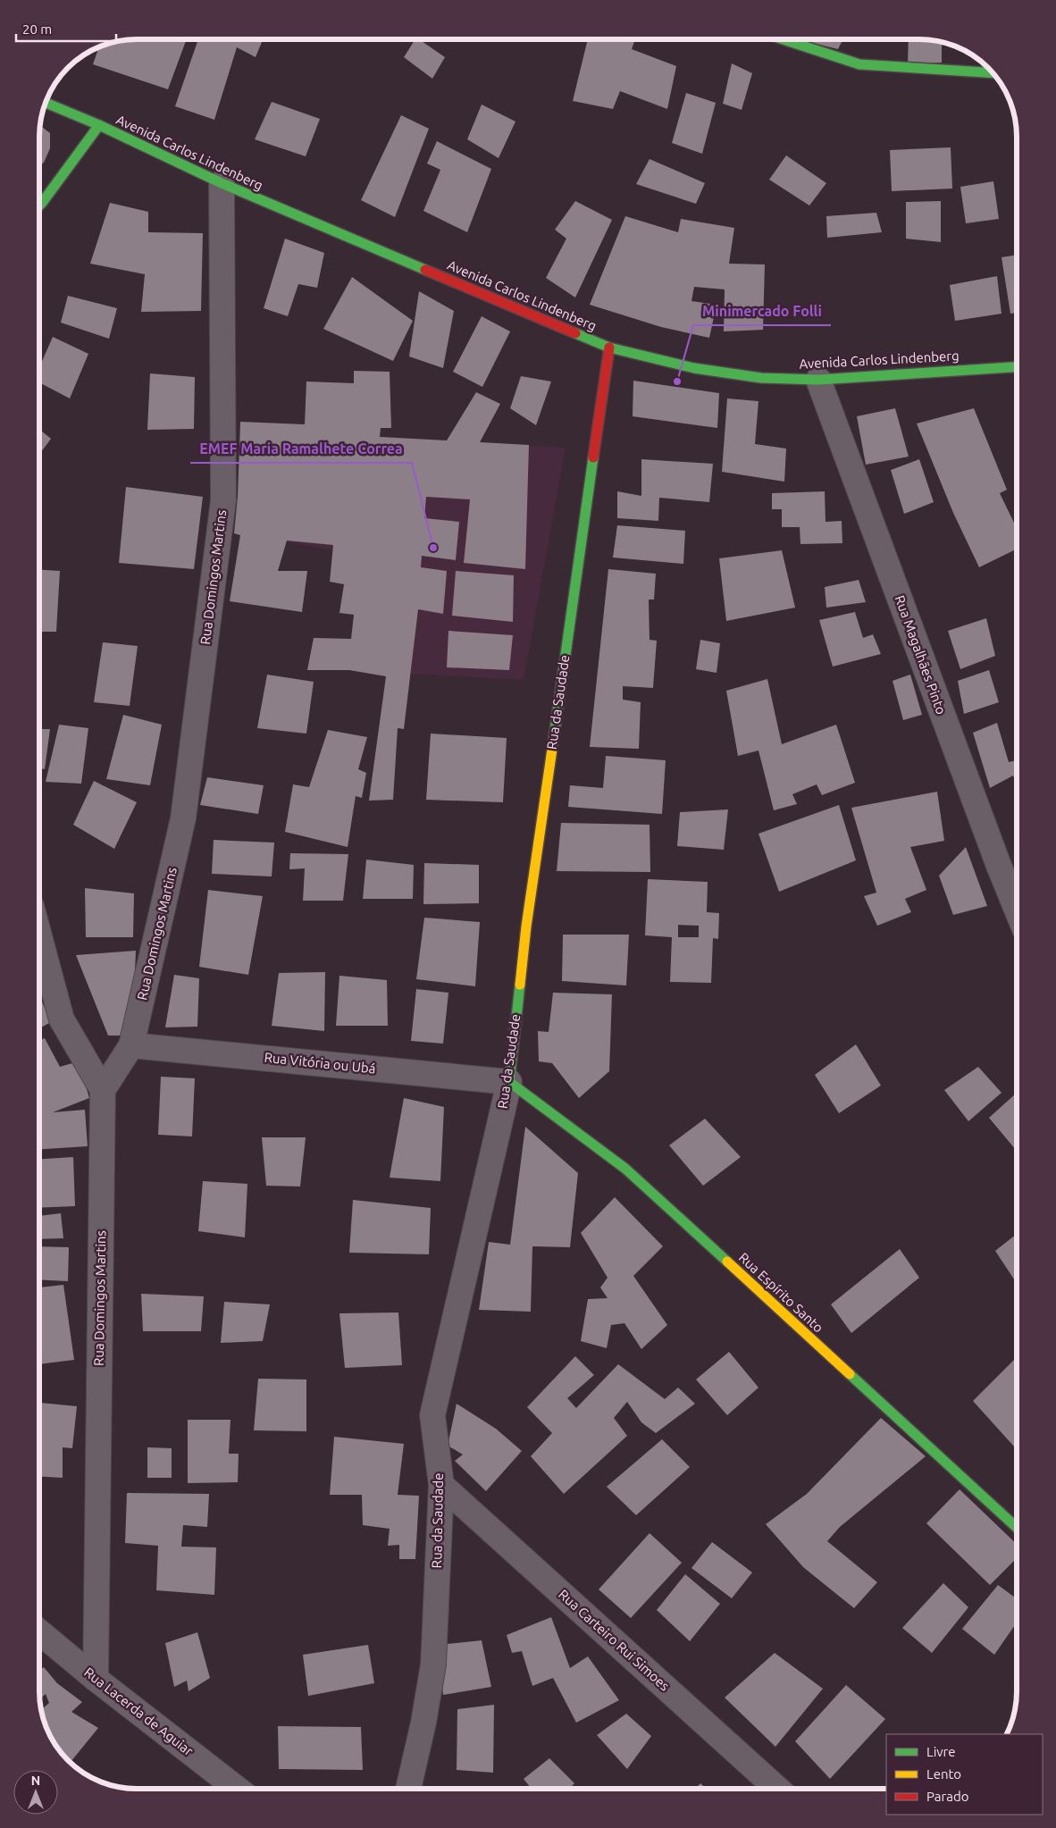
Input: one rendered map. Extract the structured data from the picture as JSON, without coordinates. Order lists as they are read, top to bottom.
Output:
{
  "streets": {
    "street": [
      "Avenida Carlos Lindenberg",
      "Rua Domingos Martins",
      "Rua Magalhães Pinto",
      "Rua da Saudade",
      "Rua Vitória ou Ubá",
      "Rua Espírito Santo",
      "Rua Carteiro Rui Simoes",
      "Rua Lacerda de Aguiar"
    ]
  },
  "crossings": [
    ["Avenida Carlos Lindenberg", "Rua Domingos Martins"],
    ["Avenida Carlos Lindenberg", "Rua Magalhães Pinto"],
    ["Avenida Carlos Lindenberg", "Rua da Saudade"],
    ["Rua Domingos Martins", "Rua Vitória ou Ubá"],
    ["Rua Domingos Martins", "Rua Lacerda de Aguiar"],
    ["Rua da Saudade", "Rua Vitória ou Ubá"],
    ["Rua da Saudade", "Rua Espírito Santo"],
    ["Rua da Saudade", "Rua Carteiro Rui Simoes"],
    ["Rua Vitória ou Ubá", "Rua Espírito Santo"]
  ],
  "places": ["Minimercado Folli", "EMEF Maria Ramalhete Correa"],
  "legend": ["Livre", "Lento", "Parado"],
  "scale_bar": "20 m",
  "north": "top"
}
